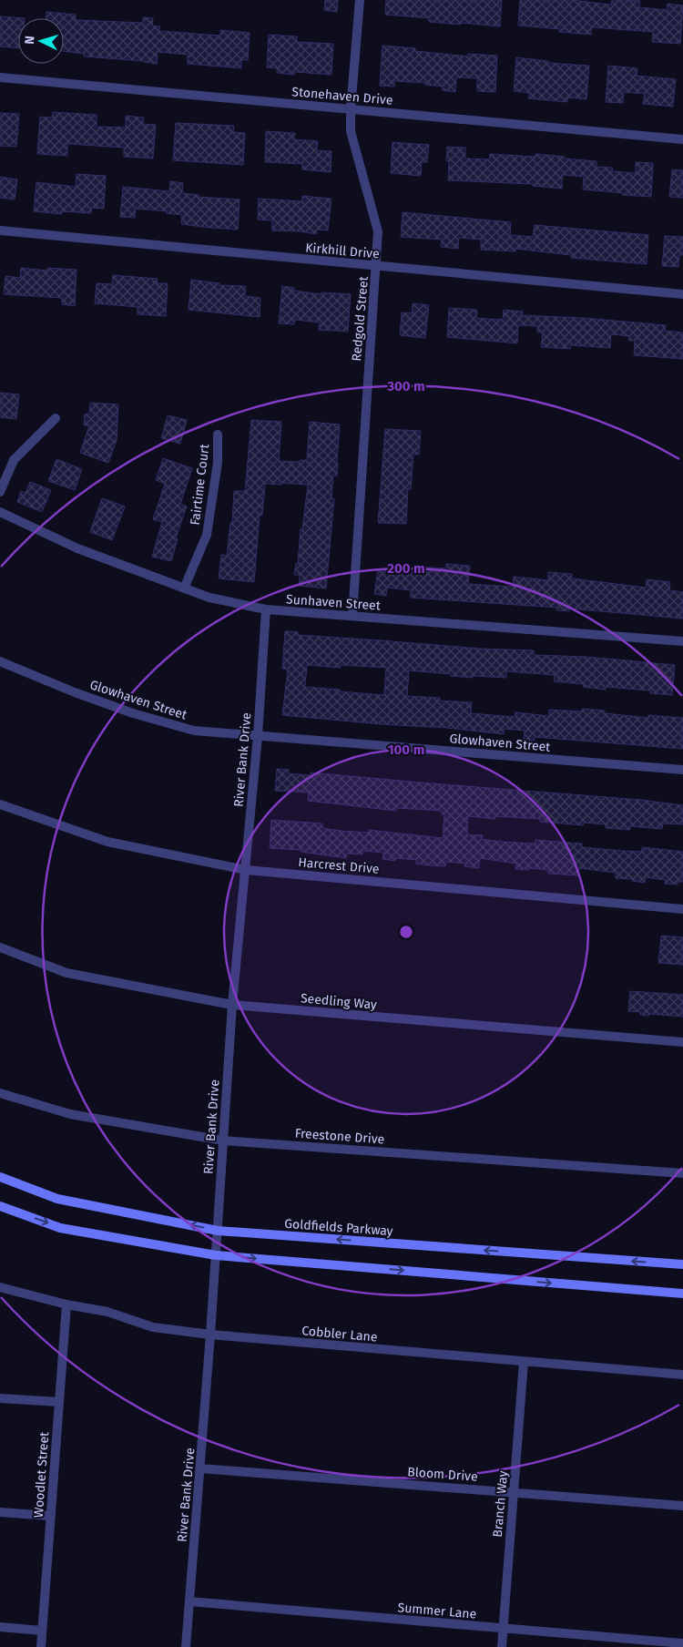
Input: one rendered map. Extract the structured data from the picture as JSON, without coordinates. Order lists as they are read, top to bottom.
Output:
{
  "streets": {
    "main road": ["Goldfields Parkway"],
    "street": [
      "Stonehaven Drive",
      "Kirkhill Drive",
      "Redgold Street",
      "Fairtime Court",
      "Sunhaven Street",
      "Glowhaven Street",
      "River Bank Drive",
      "Harcrest Drive",
      "Seedling Way",
      "Freestone Drive",
      "Cobbler Lane",
      "Bloom Drive",
      "Woodlet Street",
      "Branch Way",
      "Summer Lane"
    ]
  },
  "crossings": [
    ["Stonehaven Drive", "Redgold Street"],
    ["Kirkhill Drive", "Redgold Street"],
    ["Redgold Street", "Sunhaven Street"],
    ["Fairtime Court", "Sunhaven Street"],
    ["Sunhaven Street", "River Bank Drive"],
    ["Glowhaven Street", "River Bank Drive"],
    ["River Bank Drive", "Harcrest Drive"],
    ["River Bank Drive", "Seedling Way"],
    ["River Bank Drive", "Freestone Drive"],
    ["River Bank Drive", "Goldfields Parkway"],
    ["River Bank Drive", "Cobbler Lane"],
    ["River Bank Drive", "Bloom Drive"],
    ["River Bank Drive", "Summer Lane"],
    ["Cobbler Lane", "Woodlet Street"],
    ["Cobbler Lane", "Branch Way"],
    ["Bloom Drive", "Branch Way"],
    ["Branch Way", "Summer Lane"]
  ],
  "north": "left",
  "rings": ["300 m", "200 m", "100 m"]
}
